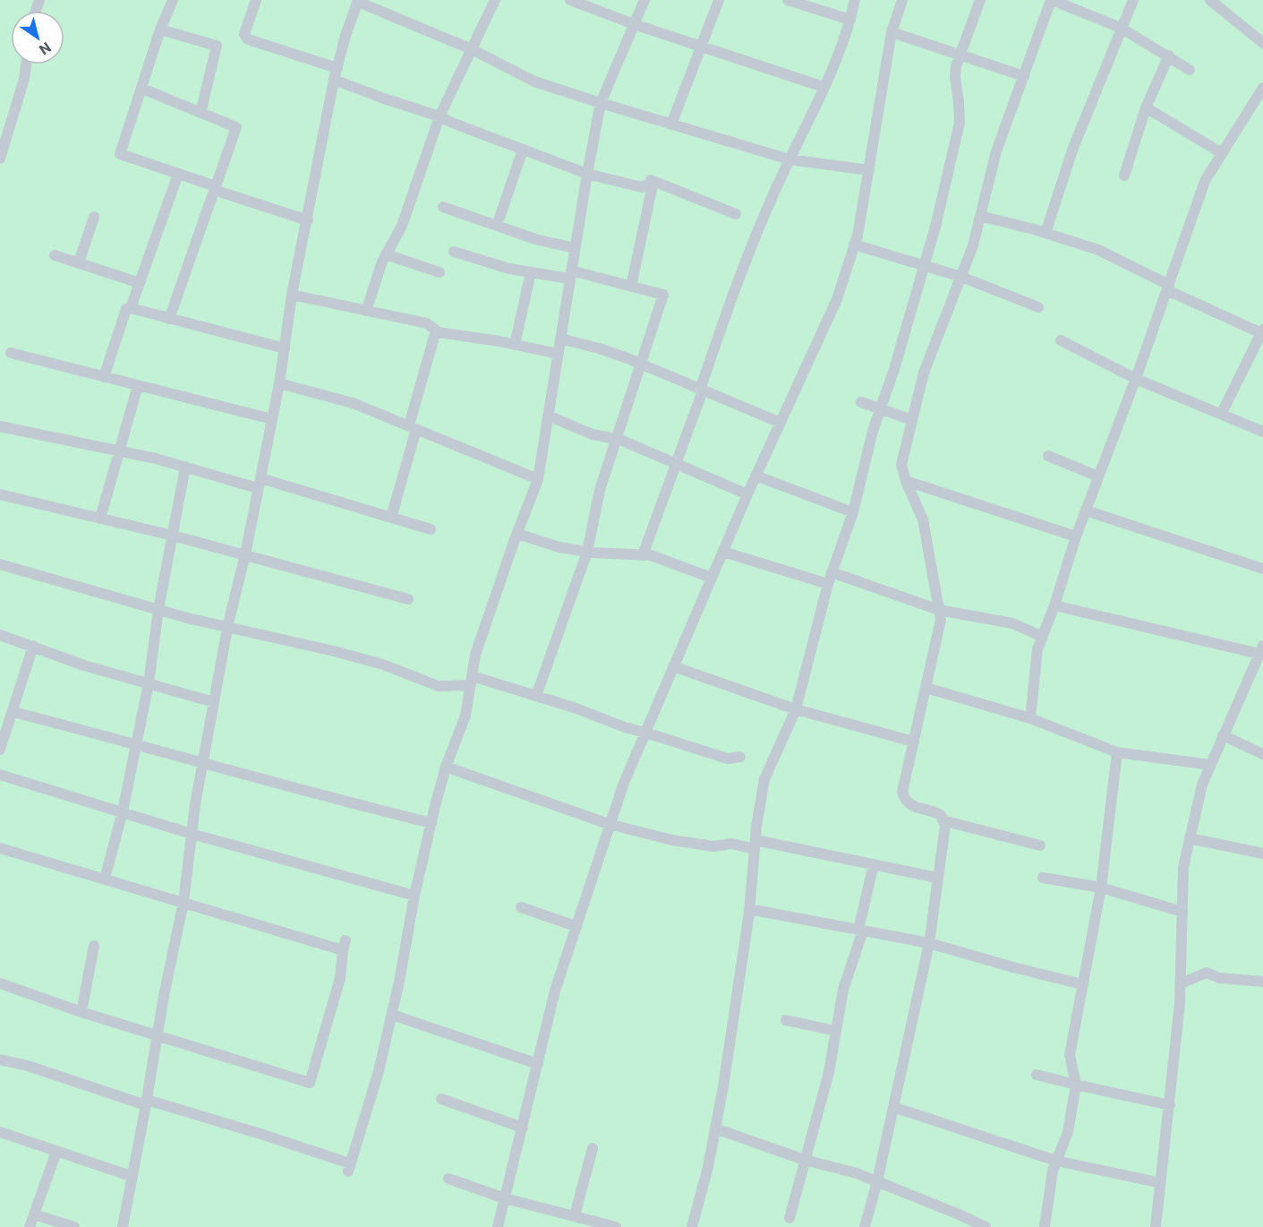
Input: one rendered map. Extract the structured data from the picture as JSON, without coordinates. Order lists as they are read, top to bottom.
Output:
{
  "north": "bottom right"
}
